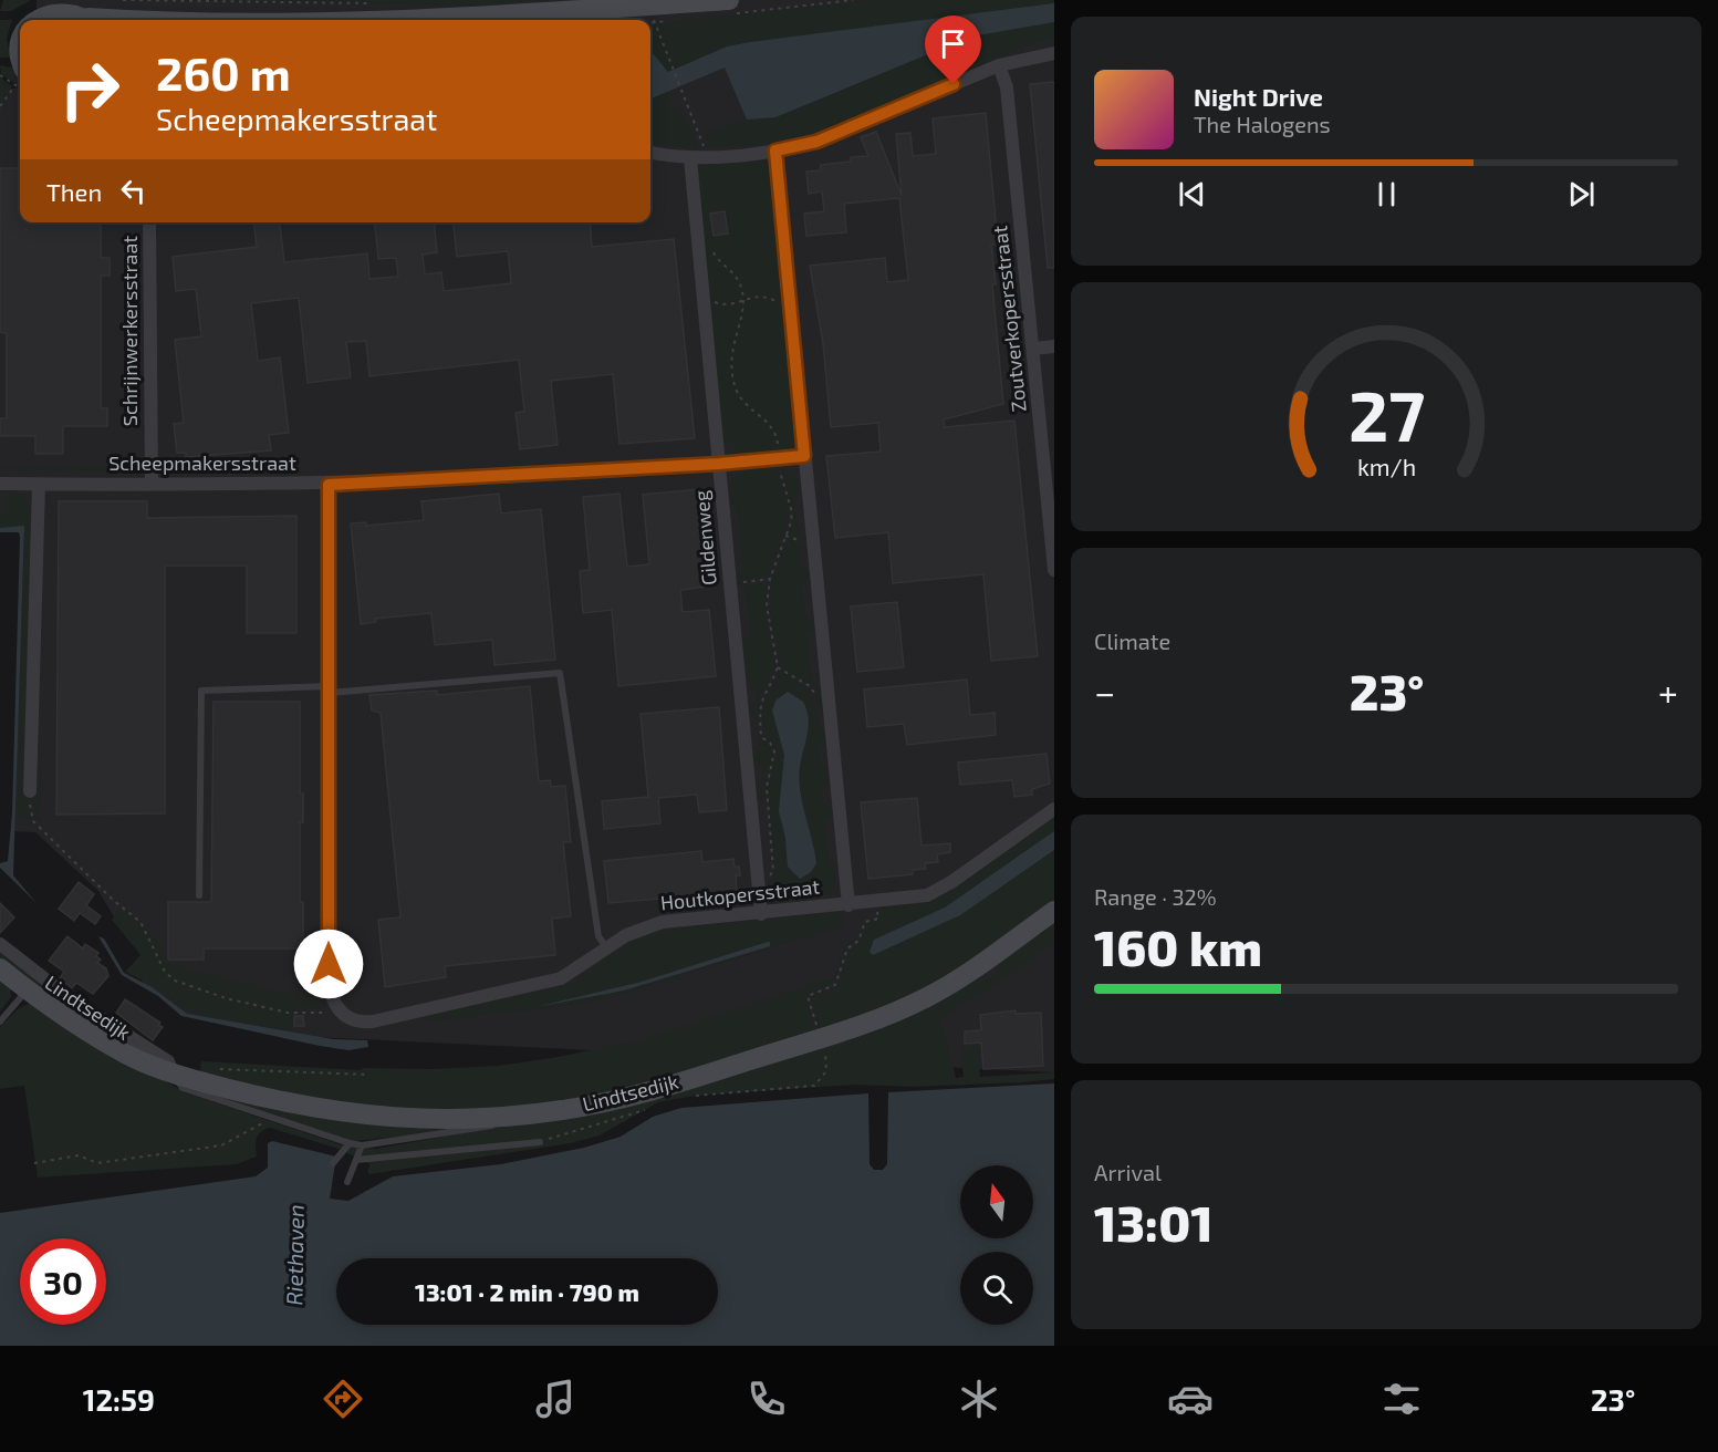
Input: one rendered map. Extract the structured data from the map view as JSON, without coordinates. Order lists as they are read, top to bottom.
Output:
{
  "streets": {
    "street": [
      "Zoutverkopersstraat",
      "Schrijnwerkersstraat",
      "Scheepmakersstraat",
      "Gildenweg",
      "Houtkopersstraat",
      "Lindtsedijk"
    ]
  },
  "crossings": [
    ["Schrijnwerkersstraat", "Scheepmakersstraat"],
    ["Scheepmakersstraat", "Gildenweg"],
    ["Gildenweg", "Houtkopersstraat"]
  ],
  "water": ["Riethaven"],
  "north": "top",
  "page": {
    "turn": ["260 m", "Scheepmakersstraat"],
    "song": ["Night Drive", "The Halogens"],
    "then": "Then",
    "tile": [
      "Climate",
      ["Range · 32%", "160 km"],
      ["Arrival", "13:01"]
    ],
    "heat": ["−", "23°", "+"],
    "limit": "30",
    "trip": "13:01 · 2 min · 790 m",
    "tabs": ["12:59", "23°"],
    "gauge": ["27", "km/h"]
  }
}
